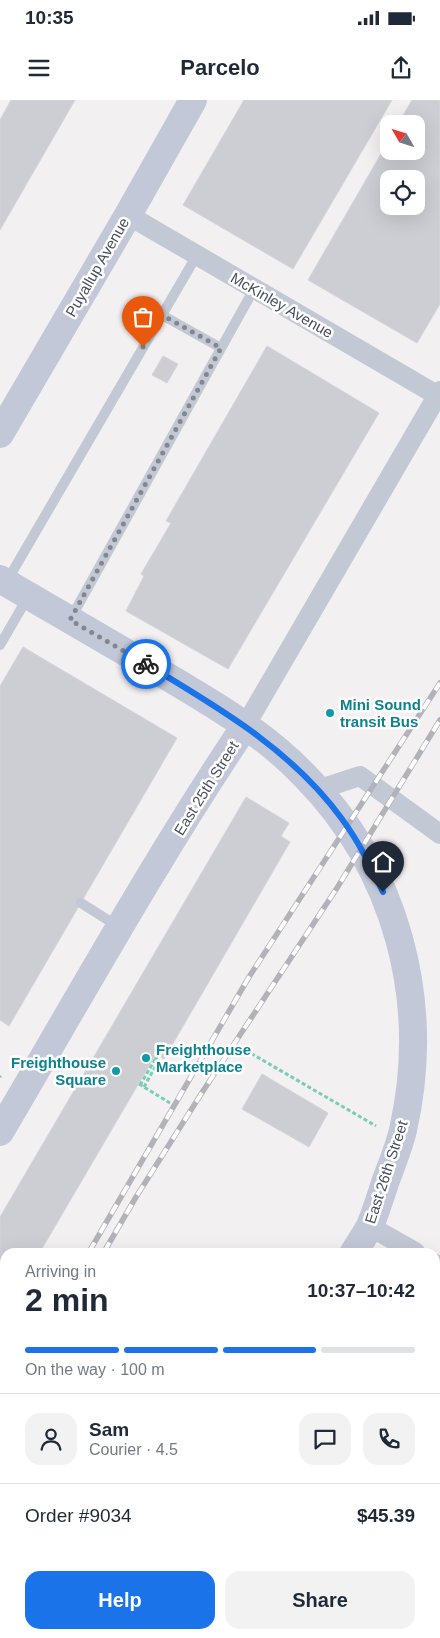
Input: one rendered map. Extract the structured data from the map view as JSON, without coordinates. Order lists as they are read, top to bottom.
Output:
{
  "streets": {
    "street": [
      "Puyallup Avenue",
      "McKinley Avenue",
      "East 25th Street",
      "East 26th Street"
    ]
  },
  "crossings": [
    ["Puyallup Avenue", "McKinley Avenue"],
    ["McKinley Avenue", "East 25th Street"],
    ["East 25th Street", "East 26th Street"]
  ],
  "places": ["Mini Sound transit Bus", "Freighthouse Marketplace", "Freighthouse Square"],
  "north": "top left",
  "page": {
    "status": "10:35",
    "header": "Parcelo",
    "heading": ["2 min", "Arriving in", "10:37–10:42"],
    "panel": [
      "Sam",
      "Courier · 4.5",
      "Order #9034",
      "$45.39"
    ],
    "bar": "On the way · 100 m",
    "buttons": ["Help", "Share"]
  }
}
